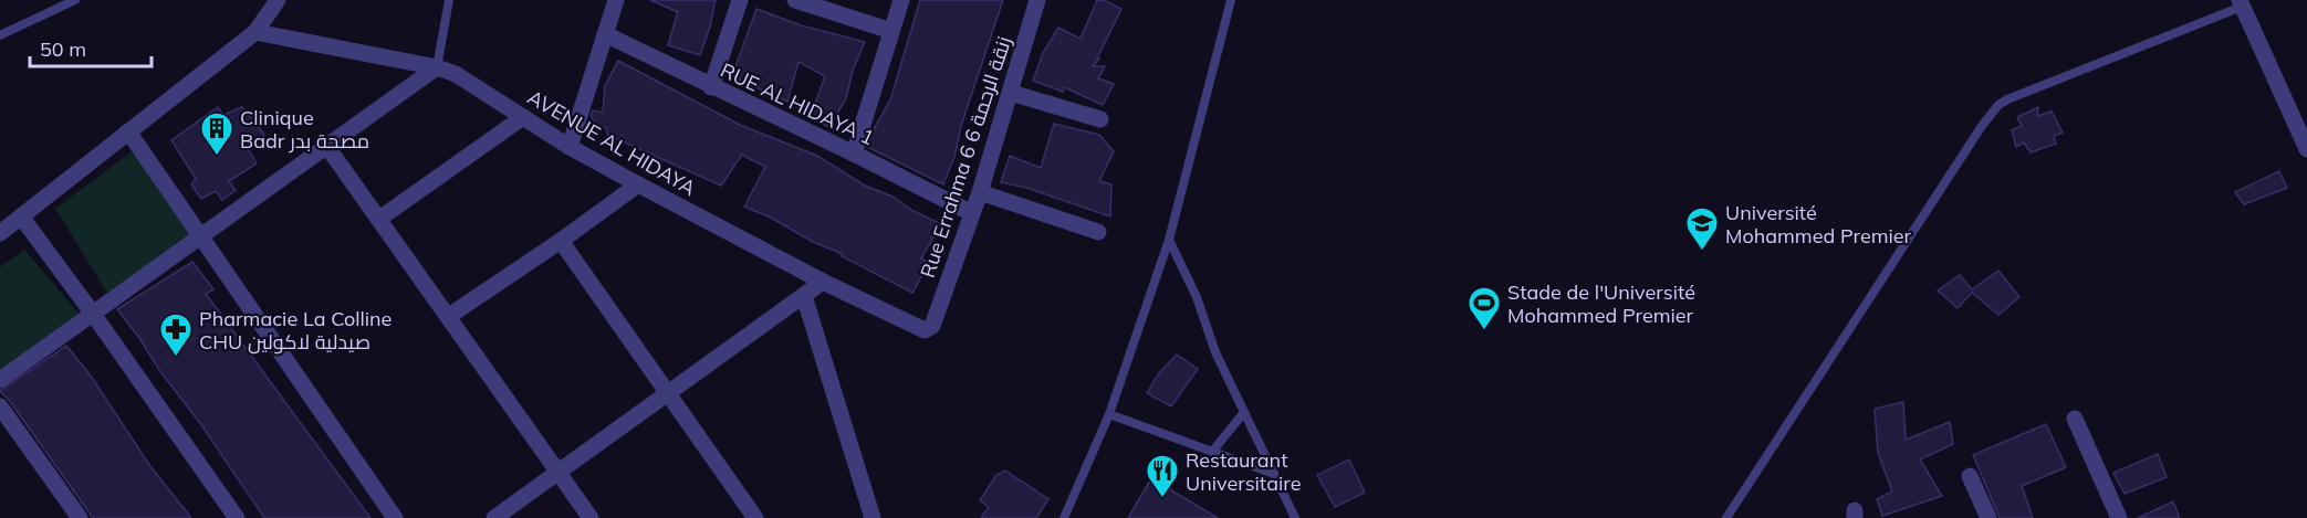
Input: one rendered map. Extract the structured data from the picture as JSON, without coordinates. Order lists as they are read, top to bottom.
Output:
{
  "streets": {
    "street": ["RUE AL HIDAYA 1", "AVENUE AL HIDAYA", "Rue Errahma 6 6 زنقة الرحمة"]
  },
  "crossings": [
    ["RUE AL HIDAYA 1", "Rue Errahma 6 6 زنقة الرحمة"],
    ["AVENUE AL HIDAYA", "Rue Errahma 6 6 زنقة الرحمة"]
  ],
  "places": {
    "building": ["Clinique Badr مصحة بدر"],
    "school or university": ["Université Mohammed Premier"],
    "sports": ["Stade de l'Université Mohammed Premier"],
    "pharmacy": ["Pharmacie La Colline CHU صيدلية لاكولين"],
    "restaurant": ["Restaurant Universitaire"]
  },
  "scale_bar": "50 m"
}
